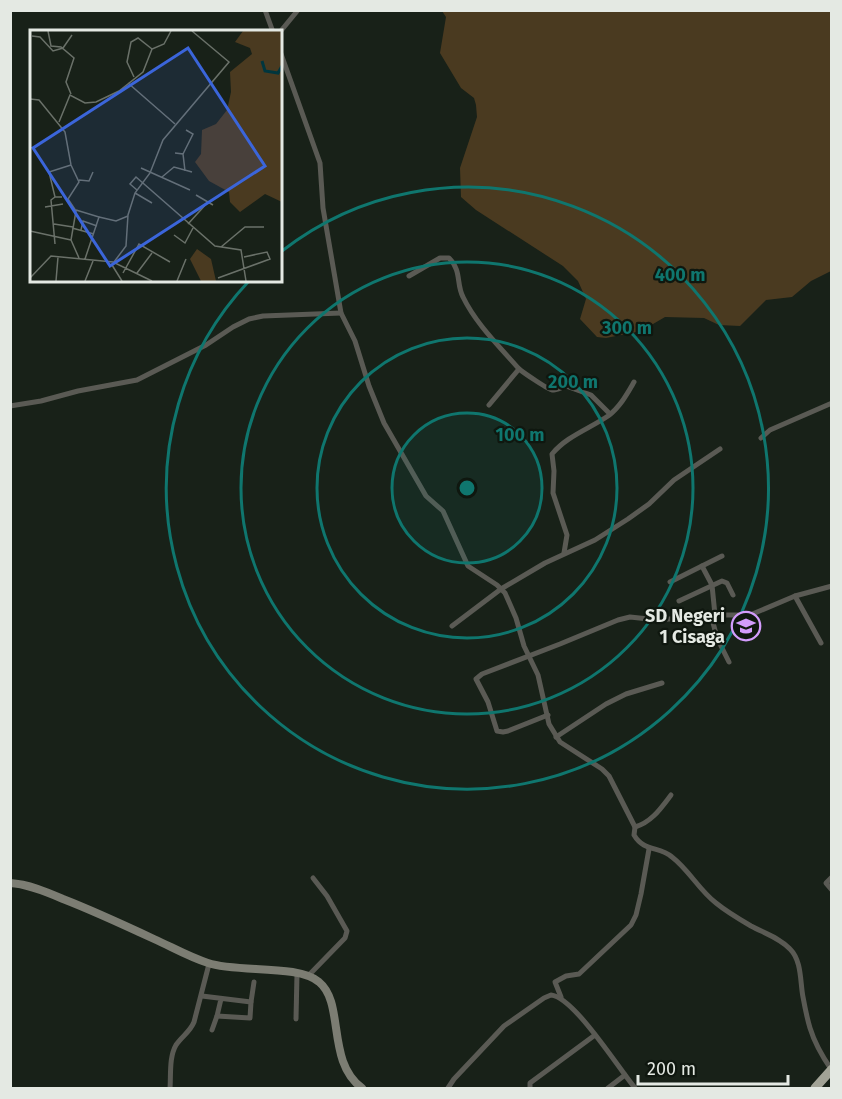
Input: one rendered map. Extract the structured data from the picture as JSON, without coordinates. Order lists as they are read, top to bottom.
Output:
{
  "places": {
    "school or university": ["SD Negeri 1 Cisaga"]
  },
  "scale_bar": "200 m",
  "rings": [
    "400 m",
    "300 m",
    "200 m",
    "100 m"
  ]
}
